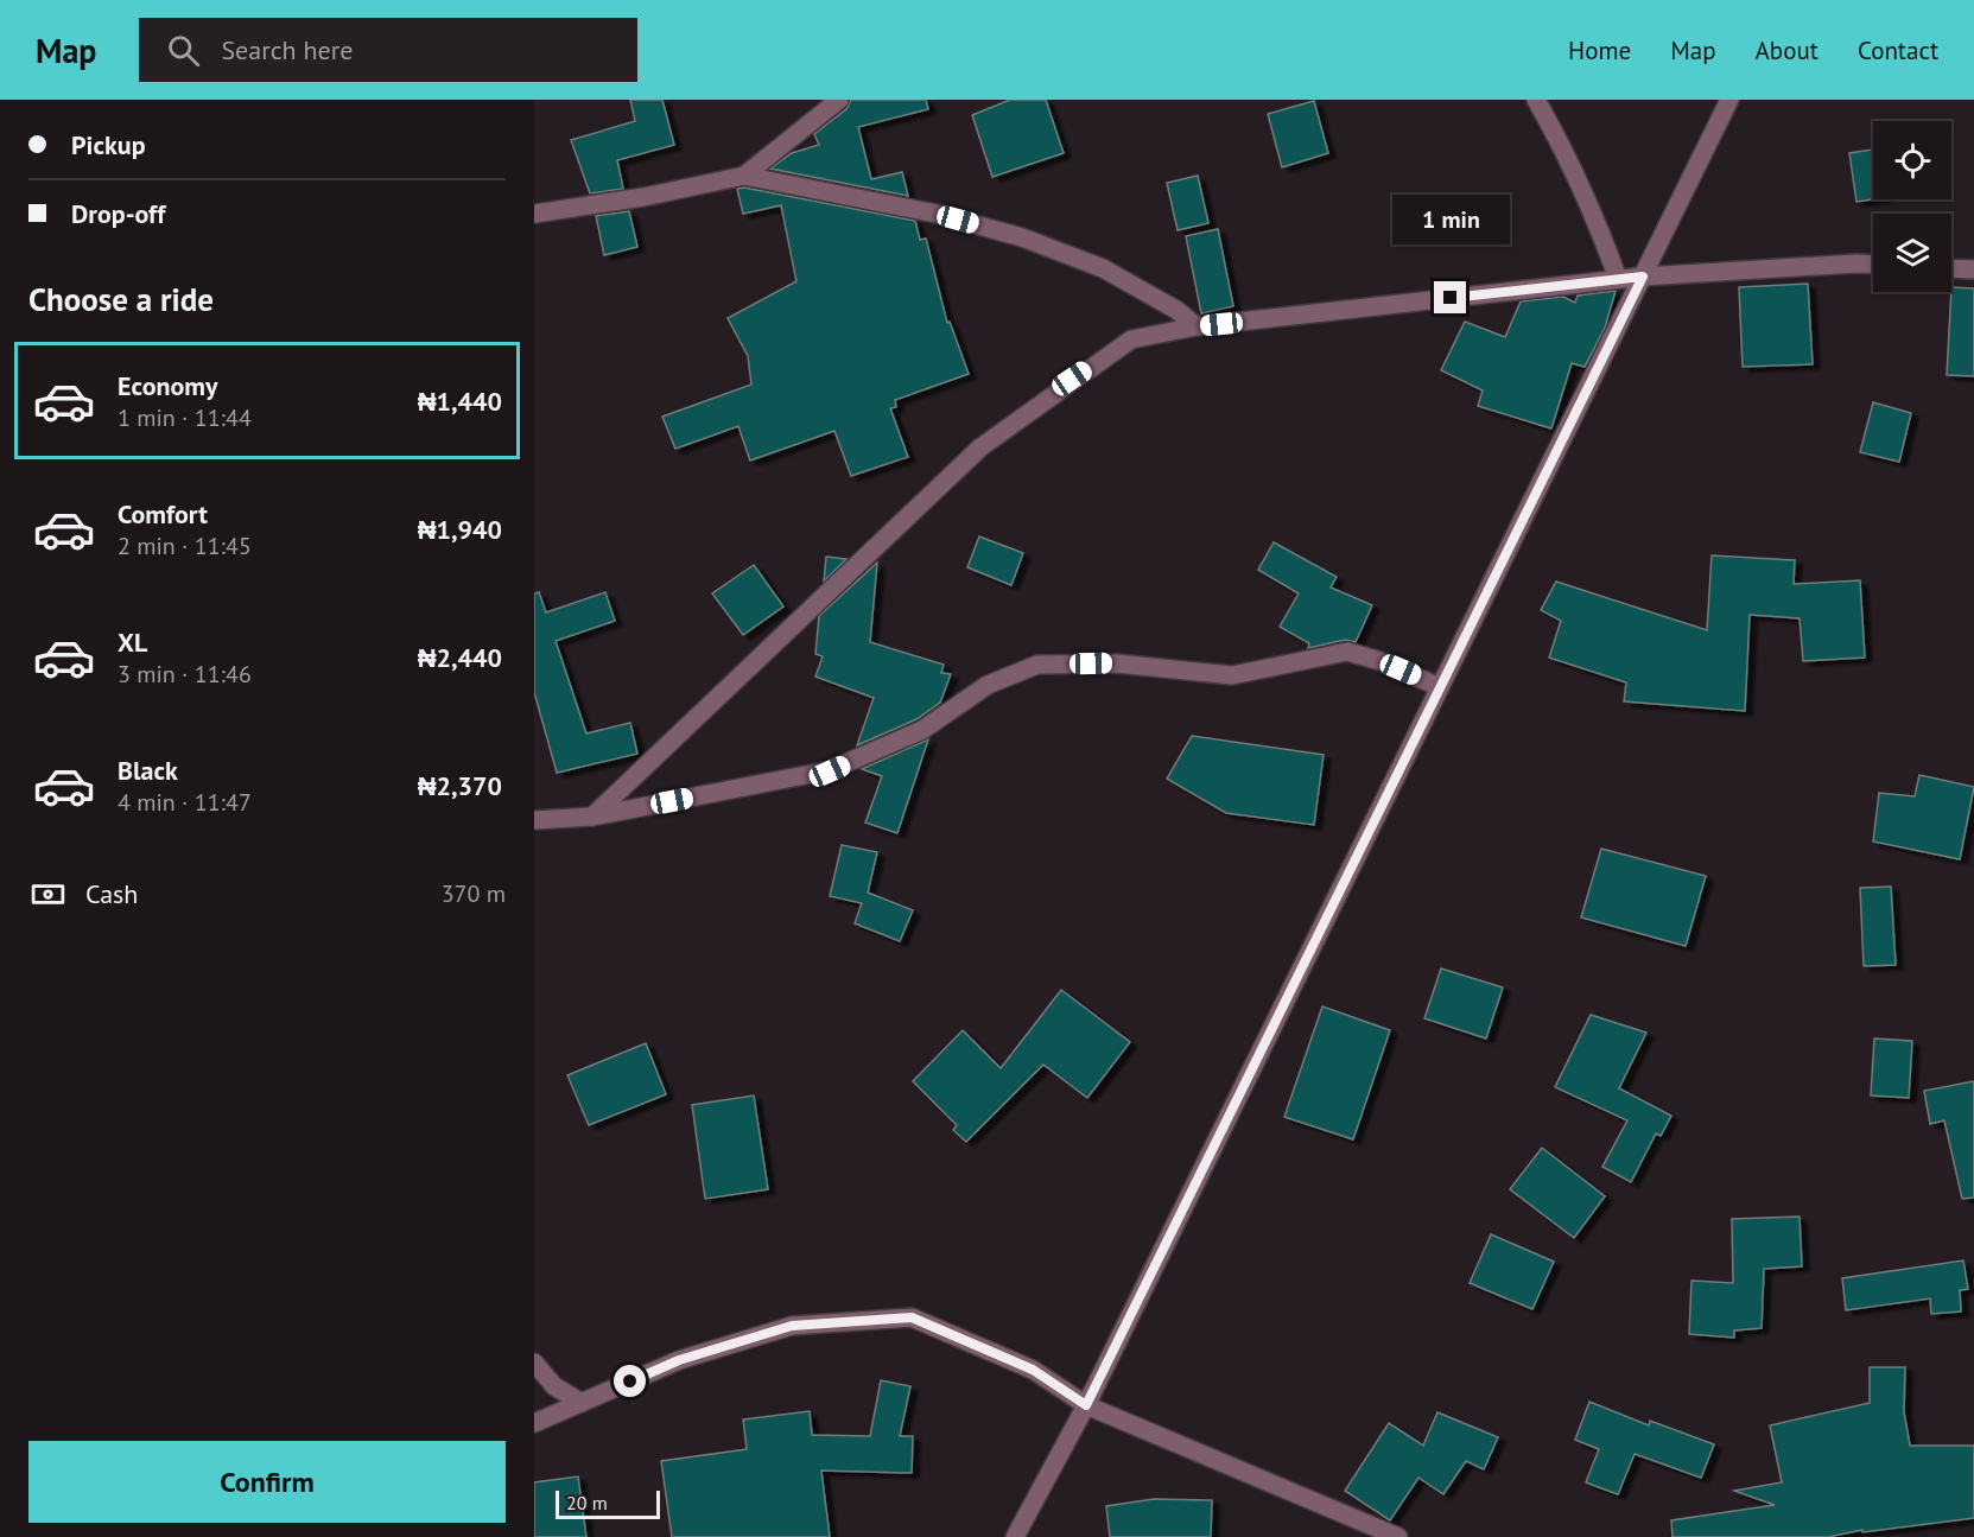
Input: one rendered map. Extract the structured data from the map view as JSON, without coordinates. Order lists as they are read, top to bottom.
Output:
{
  "scale_bar": "20 m",
  "page": {
    "header": "Map",
    "search": "Search here",
    "nav": [
      "Home",
      "Map",
      "About",
      "Contact"
    ],
    "banner": ["Pickup", "Drop-off"],
    "bubble": "1 min",
    "heading": "Choose a ride",
    "list": [
      {
        "name": "Economy",
        "note": "1 min · 11:44",
        "value": "₦1,440"
      },
      {
        "name": "Comfort",
        "note": "2 min · 11:45",
        "value": "₦1,940"
      },
      {
        "name": "XL",
        "note": "3 min · 11:46",
        "value": "₦2,440"
      },
      {
        "name": "Black",
        "note": "4 min · 11:47",
        "value": "₦2,370"
      }
    ],
    "pay": ["Cash", "370 m"],
    "buttons": "Confirm",
    "scale": "20 m"
  }
}
